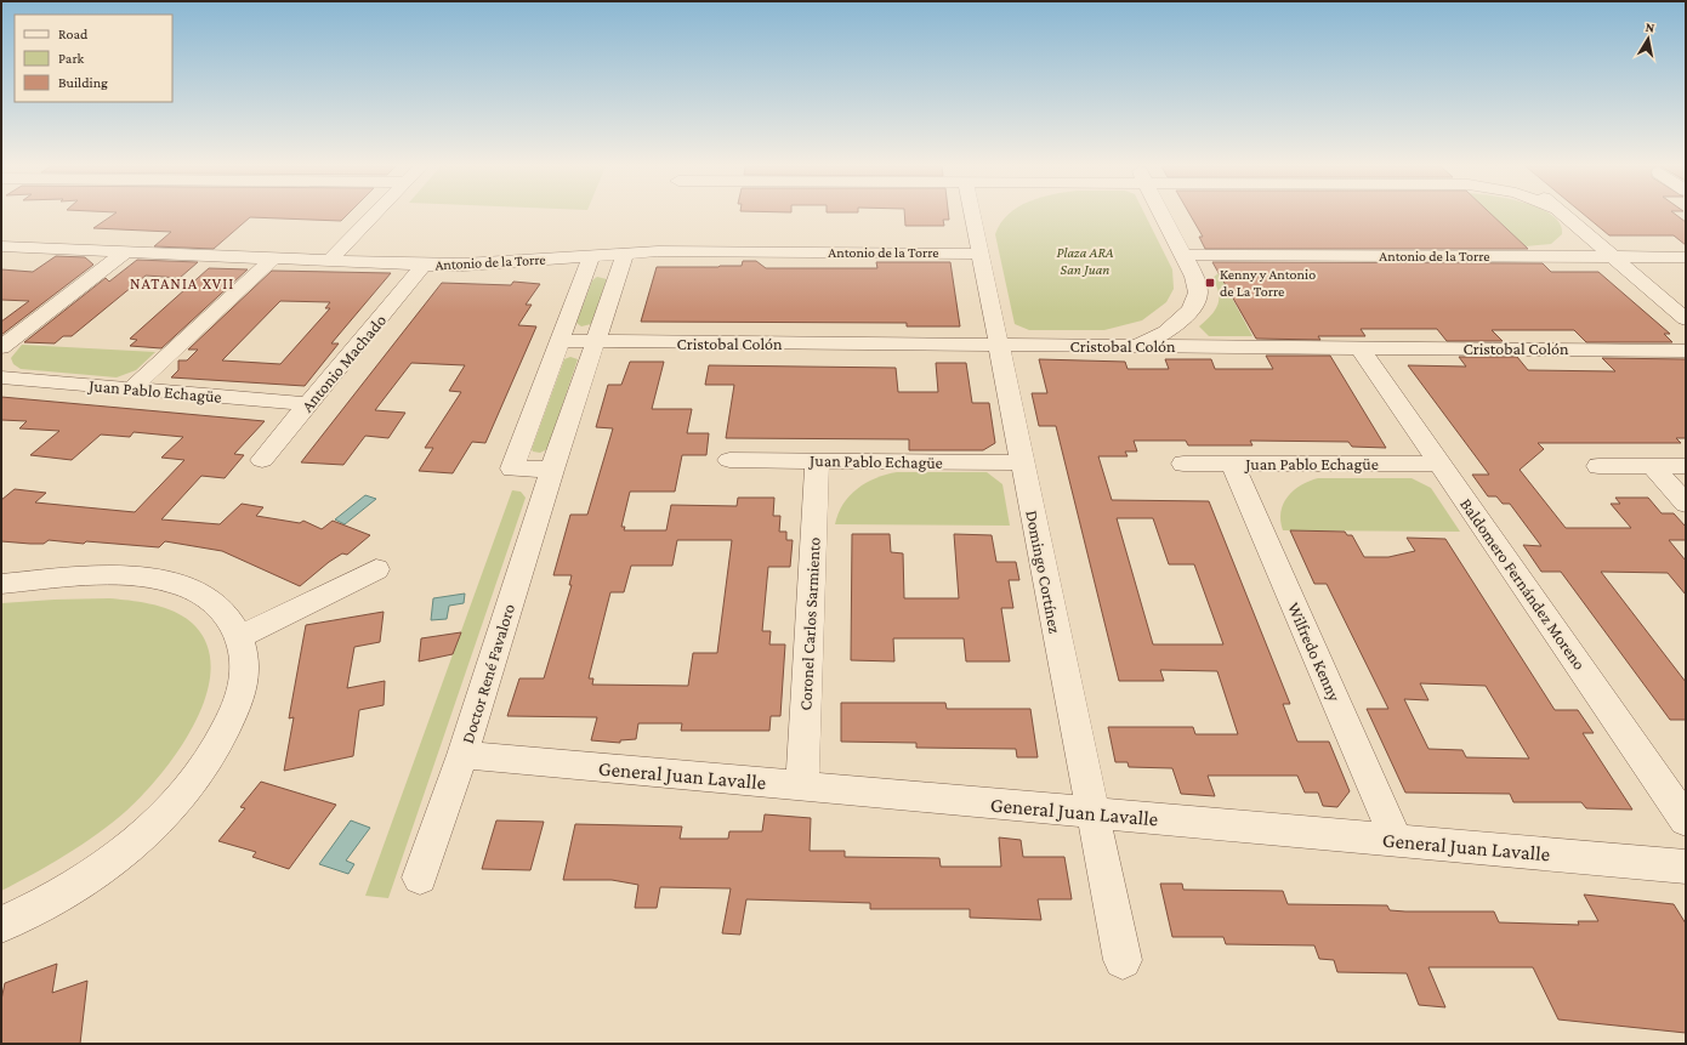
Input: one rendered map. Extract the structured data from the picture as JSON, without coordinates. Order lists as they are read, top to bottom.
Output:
{
  "streets": {
    "street": [
      "Antonio de la Torre",
      "Cristobal Colón",
      "Antonio Machado",
      "Juan Pablo Echagüe",
      "Domingo Cortínez",
      "Baldomero Fernández Moreno",
      "Coronel Carlos Sarmiento",
      "Wilfredo Kenny",
      "Doctor René Favaloro",
      "General Juan Lavalle"
    ]
  },
  "crossings": [
    ["Antonio de la Torre", "Antonio Machado"],
    ["Antonio de la Torre", "Domingo Cortínez"],
    ["Antonio de la Torre", "Doctor René Favaloro"],
    ["Cristobal Colón", "Domingo Cortínez"],
    ["Cristobal Colón", "Baldomero Fernández Moreno"],
    ["Cristobal Colón", "Doctor René Favaloro"],
    ["Antonio Machado", "Juan Pablo Echagüe"],
    ["Juan Pablo Echagüe", "Domingo Cortínez"],
    ["Juan Pablo Echagüe", "Baldomero Fernández Moreno"],
    ["Juan Pablo Echagüe", "Coronel Carlos Sarmiento"],
    ["Juan Pablo Echagüe", "Wilfredo Kenny"],
    ["Domingo Cortínez", "General Juan Lavalle"],
    ["Coronel Carlos Sarmiento", "General Juan Lavalle"],
    ["Wilfredo Kenny", "General Juan Lavalle"],
    ["Doctor René Favaloro", "General Juan Lavalle"]
  ],
  "districts": ["NATANIA XVII"],
  "parks": ["Plaza ARA San Juan"],
  "places": {
    "transit": ["Kenny y Antonio de La Torre"]
  },
  "legend": ["Road", "Park", "Building"],
  "north": "top"
}
